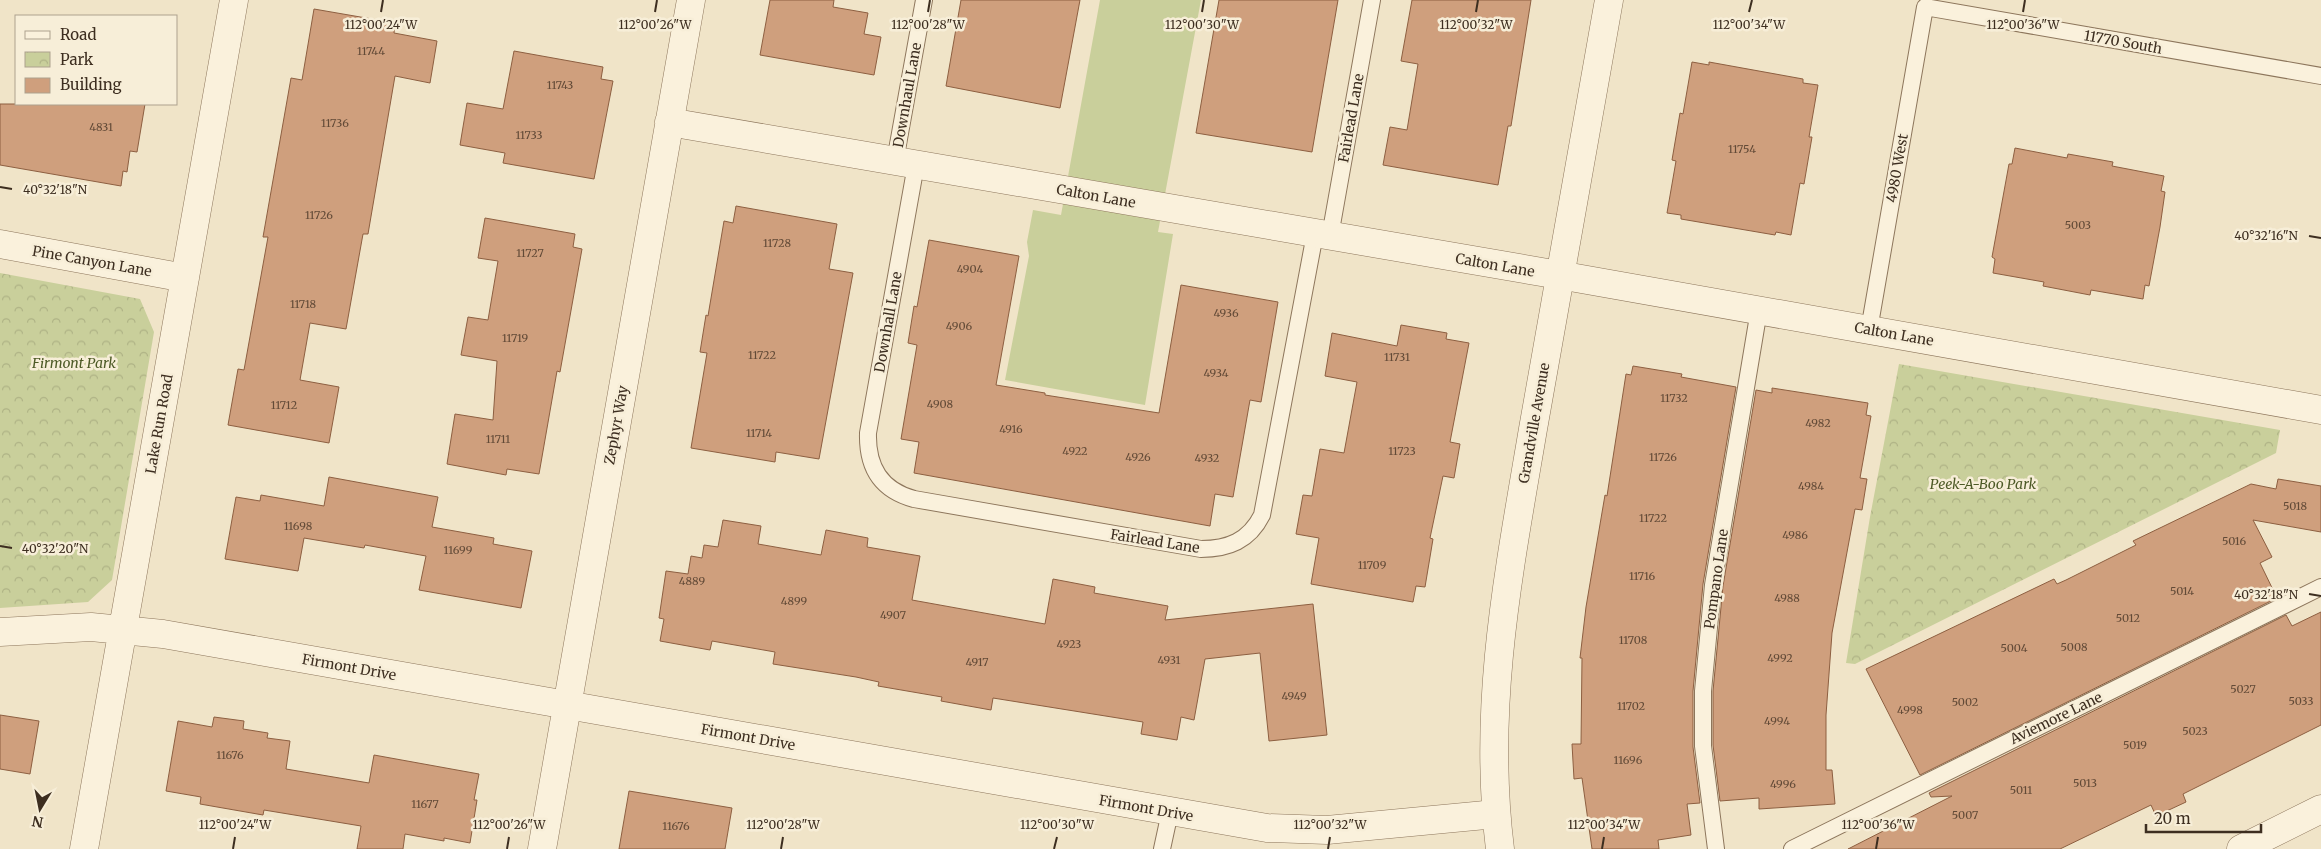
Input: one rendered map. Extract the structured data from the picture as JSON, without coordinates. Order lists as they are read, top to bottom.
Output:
{
  "streets": {
    "street": [
      "Calton Lane",
      "Pine Canyon Lane",
      "Grandville Avenue",
      "Lake Run Road",
      "Zephyr Way",
      "Firmont Drive"
    ],
    "lane": [
      "11770 South",
      "Downhaul Lane",
      "Fairlead Lane",
      "4980 West",
      "Downhall Lane",
      "Pompano Lane",
      "Aviemore Lane"
    ]
  },
  "crossings": [
    ["11770 South", "4980 West"],
    ["Downhaul Lane", "Calton Lane"],
    ["Downhaul Lane", "Downhall Lane"],
    ["Fairlead Lane", "Calton Lane"],
    ["Fairlead Lane", "Downhall Lane"],
    ["4980 West", "Calton Lane"],
    ["Calton Lane", "Downhall Lane"],
    ["Calton Lane", "Grandville Avenue"],
    ["Calton Lane", "Zephyr Way"],
    ["Calton Lane", "Pompano Lane"],
    ["Pine Canyon Lane", "Lake Run Road"],
    ["Grandville Avenue", "Firmont Drive"],
    ["Lake Run Road", "Firmont Drive"],
    ["Zephyr Way", "Firmont Drive"]
  ],
  "parks": ["Firmont Park", "Peek-A-Boo Park"],
  "house_numbers": [
    "11744",
    "11743",
    "11736",
    "4831",
    "11733",
    "11754",
    "11726",
    "5003",
    "11728",
    "11727",
    "4904",
    "11718",
    "4936",
    "4906",
    "11719",
    "11722",
    "11731",
    "4934",
    "11732",
    "4908",
    "11712",
    "4982",
    "4916",
    "11714",
    "11711",
    "4922",
    "11723",
    "4926",
    "11726",
    "4932",
    "4984",
    "5018",
    "11722",
    "11698",
    "4986",
    "5016",
    "11699",
    "11709",
    "11716",
    "4889",
    "5014",
    "4988",
    "4899",
    "4907",
    "5012",
    "11708",
    "4923",
    "5008",
    "5004",
    "4992",
    "4931",
    "4917",
    "5027",
    "4949",
    "5033",
    "5002",
    "11702",
    "4998",
    "4994",
    "5023",
    "5019",
    "11676",
    "11696",
    "5013",
    "4996",
    "5011",
    "11677",
    "5007",
    "11676"
  ],
  "legend": ["Road", "Park", "Building"],
  "scale_bar": "20 m",
  "north": "bottom",
  "coordinates": [
    "112°00'24\"W",
    "112°00'26\"W",
    "112°00'28\"W",
    "112°00'30\"W",
    "112°00'32\"W",
    "112°00'34\"W",
    "112°00'36\"W",
    "40°32'18\"N",
    "40°32'16\"N",
    "40°32'20\"N"
  ]
}
